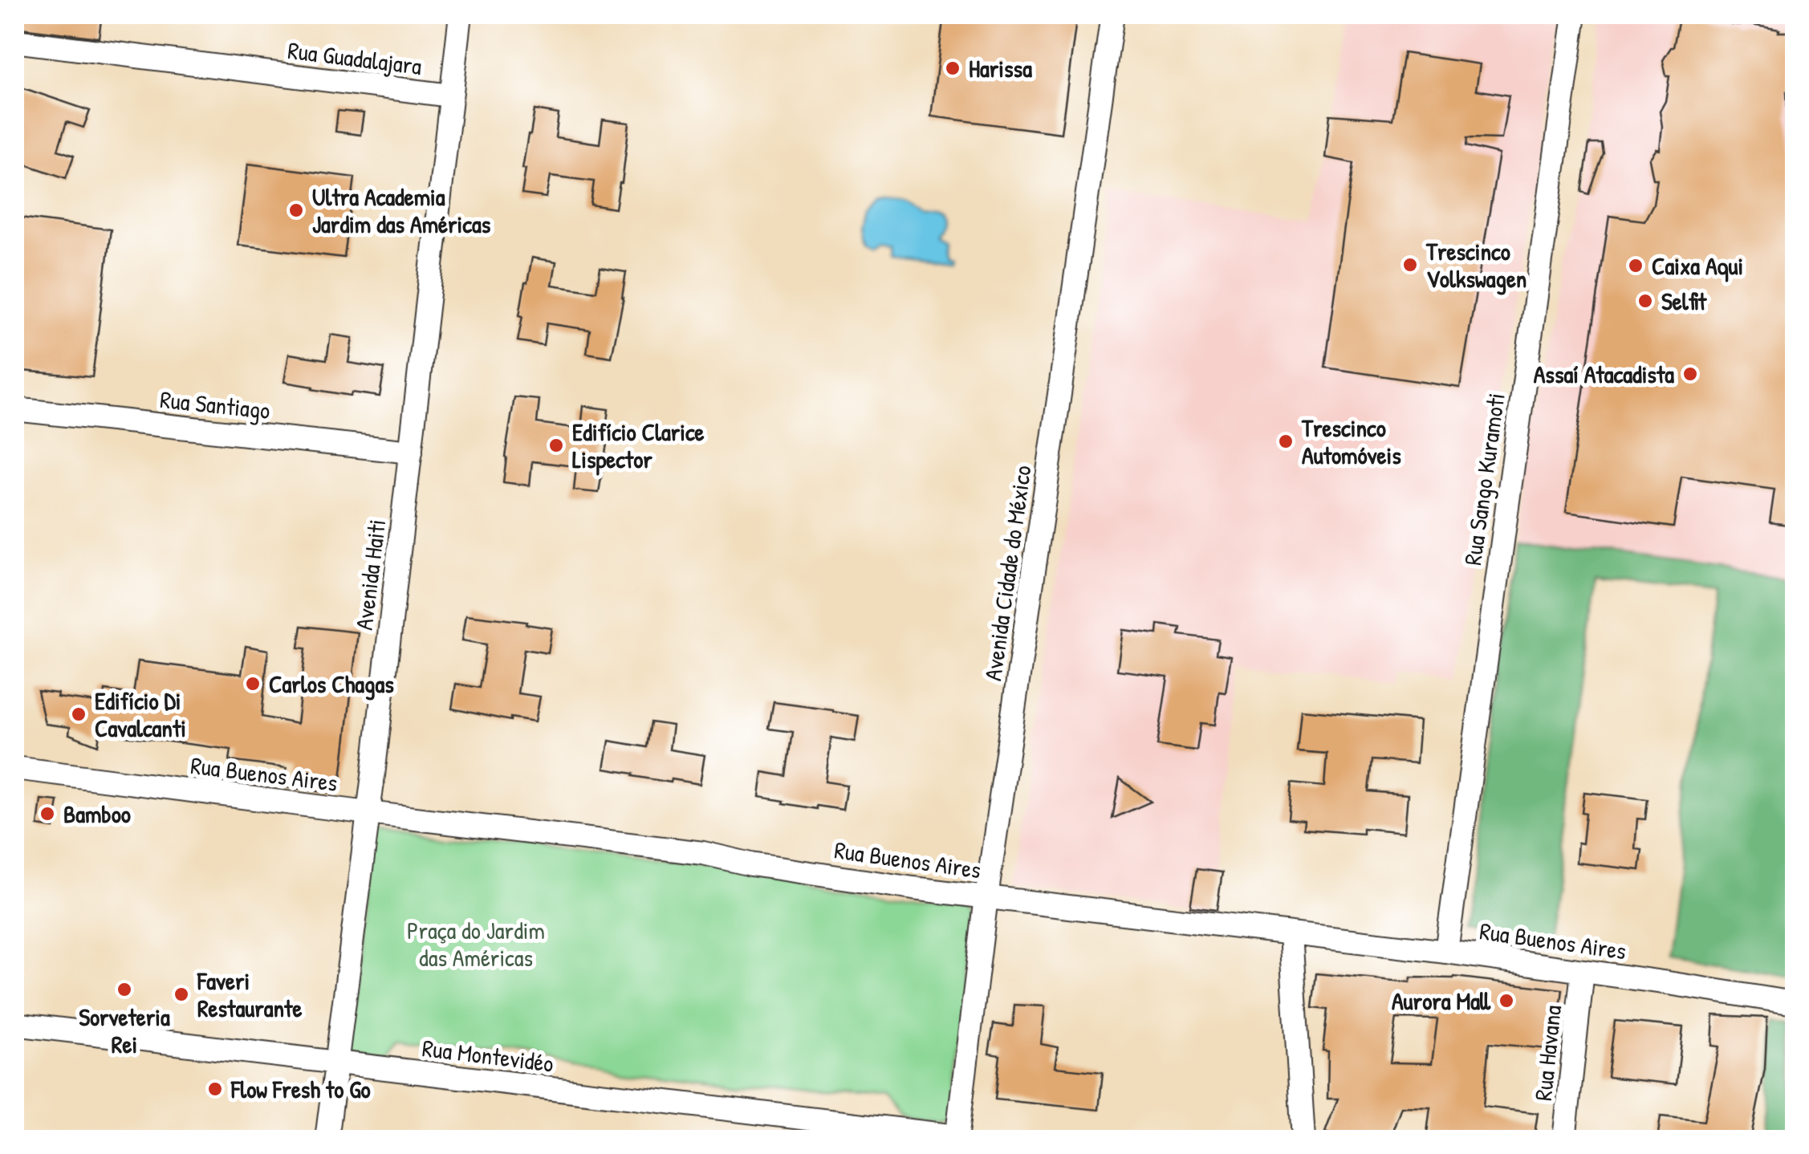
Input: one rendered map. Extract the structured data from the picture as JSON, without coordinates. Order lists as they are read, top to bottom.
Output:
{
  "streets": {
    "street": [
      "Rua Guadalajara",
      "Rua Santiago",
      "Rua Sango Kuramoti",
      "Avenida Cidade do México",
      "Avenida Haiti",
      "Rua Buenos Aires",
      "Rua Havana",
      "Rua Montevidéo"
    ]
  },
  "crossings": [
    ["Rua Guadalajara", "Avenida Haiti"],
    ["Rua Santiago", "Avenida Haiti"],
    ["Rua Sango Kuramoti", "Rua Buenos Aires"],
    ["Avenida Cidade do México", "Rua Buenos Aires"],
    ["Avenida Cidade do México", "Rua Montevidéo"],
    ["Avenida Haiti", "Rua Buenos Aires"],
    ["Avenida Haiti", "Rua Montevidéo"],
    ["Rua Buenos Aires", "Rua Havana"]
  ],
  "parks": ["Praça do Jardim das Américas"],
  "places": [
    "Harissa",
    "Ultra Academia Jardim das Américas",
    "Trescinco Volkswagen",
    "Caixa Aqui",
    "Selfit",
    "Assaí Atacadista",
    "Trescinco Automóveis",
    "Edifício Clarice Lispector",
    "Carlos Chagas",
    "Edifício Di Cavalcanti",
    "Bamboo",
    "Sorveteria Rei",
    "Faveri Restaurante",
    "Aurora Mall",
    "Flow Fresh to Go"
  ]
}
